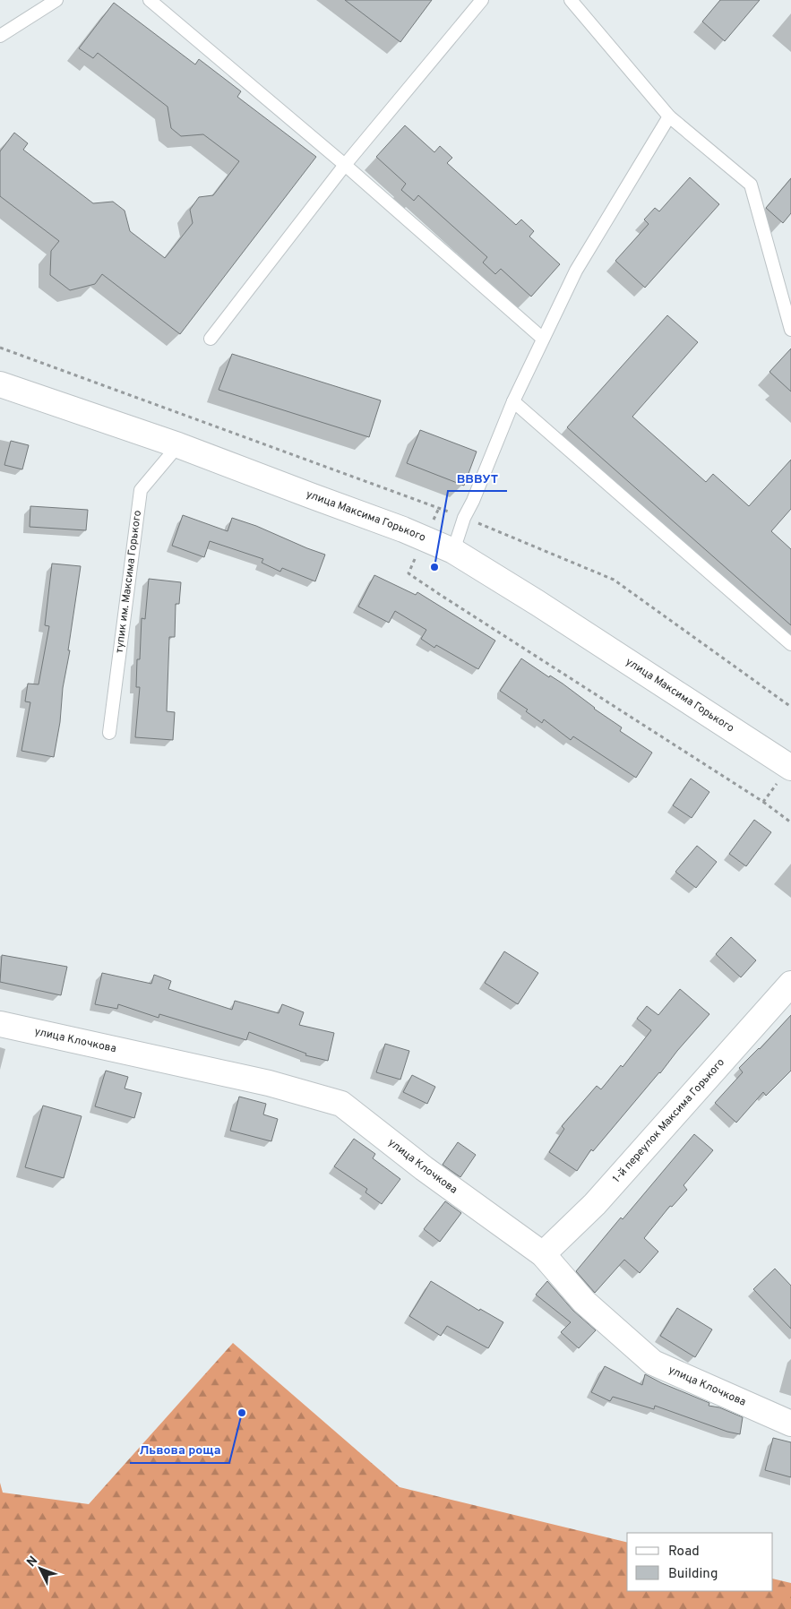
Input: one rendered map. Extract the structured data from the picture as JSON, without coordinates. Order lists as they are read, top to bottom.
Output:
{
  "streets": {
    "street": ["улица Максима Горького", "улица Клочкова", "1-й переулок Максима Горького"],
    "lane": ["тупик им. Максима Горького"]
  },
  "crossings": [
    ["улица Максима Горького", "тупик им. Максима Горького"],
    ["улица Клочкова", "1-й переулок Максима Горького"]
  ],
  "places": ["ВВВУТ", "Львова роща"],
  "legend": ["Road", "Building"],
  "north": "top left"
}
